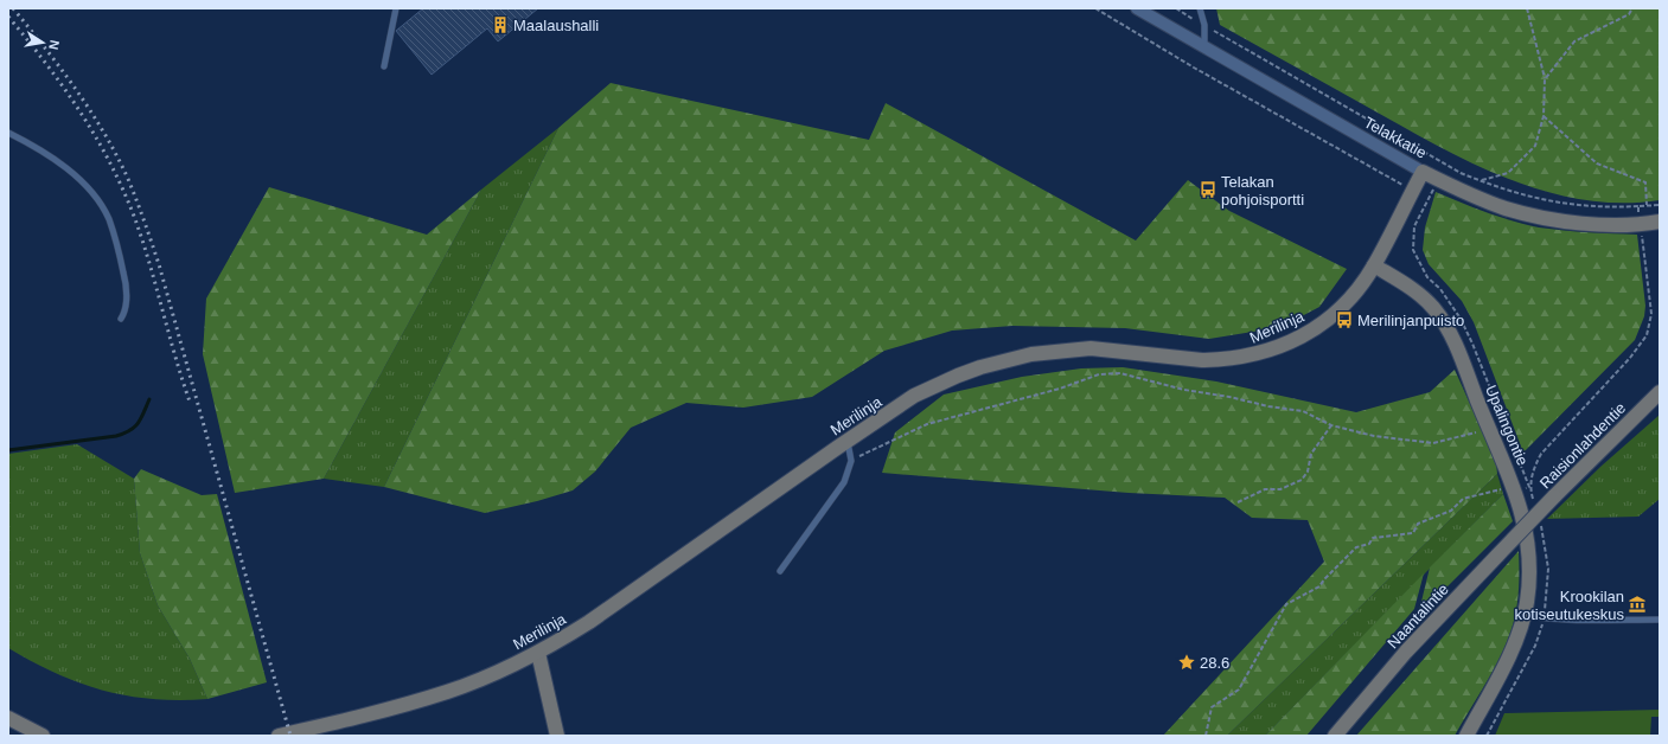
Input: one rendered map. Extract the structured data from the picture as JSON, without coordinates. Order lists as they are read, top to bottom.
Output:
{
  "streets": {
    "street": [
      "Telakkatie",
      "Merilinja",
      "Upalingontie",
      "Raisionlahdentie",
      "Naantalintie"
    ]
  },
  "crossings": [
    ["Telakkatie", "Merilinja"],
    ["Merilinja", "Upalingontie"],
    ["Raisionlahdentie", "Naantalintie"]
  ],
  "places": {
    "building": ["Maalaushalli"],
    "bus stop": ["Telakan pohjoisportti", "Merilinjanpuisto"],
    "museum": ["Krookilan kotiseutukeskus"],
    "place": ["28.6"]
  },
  "north": "right"
}
